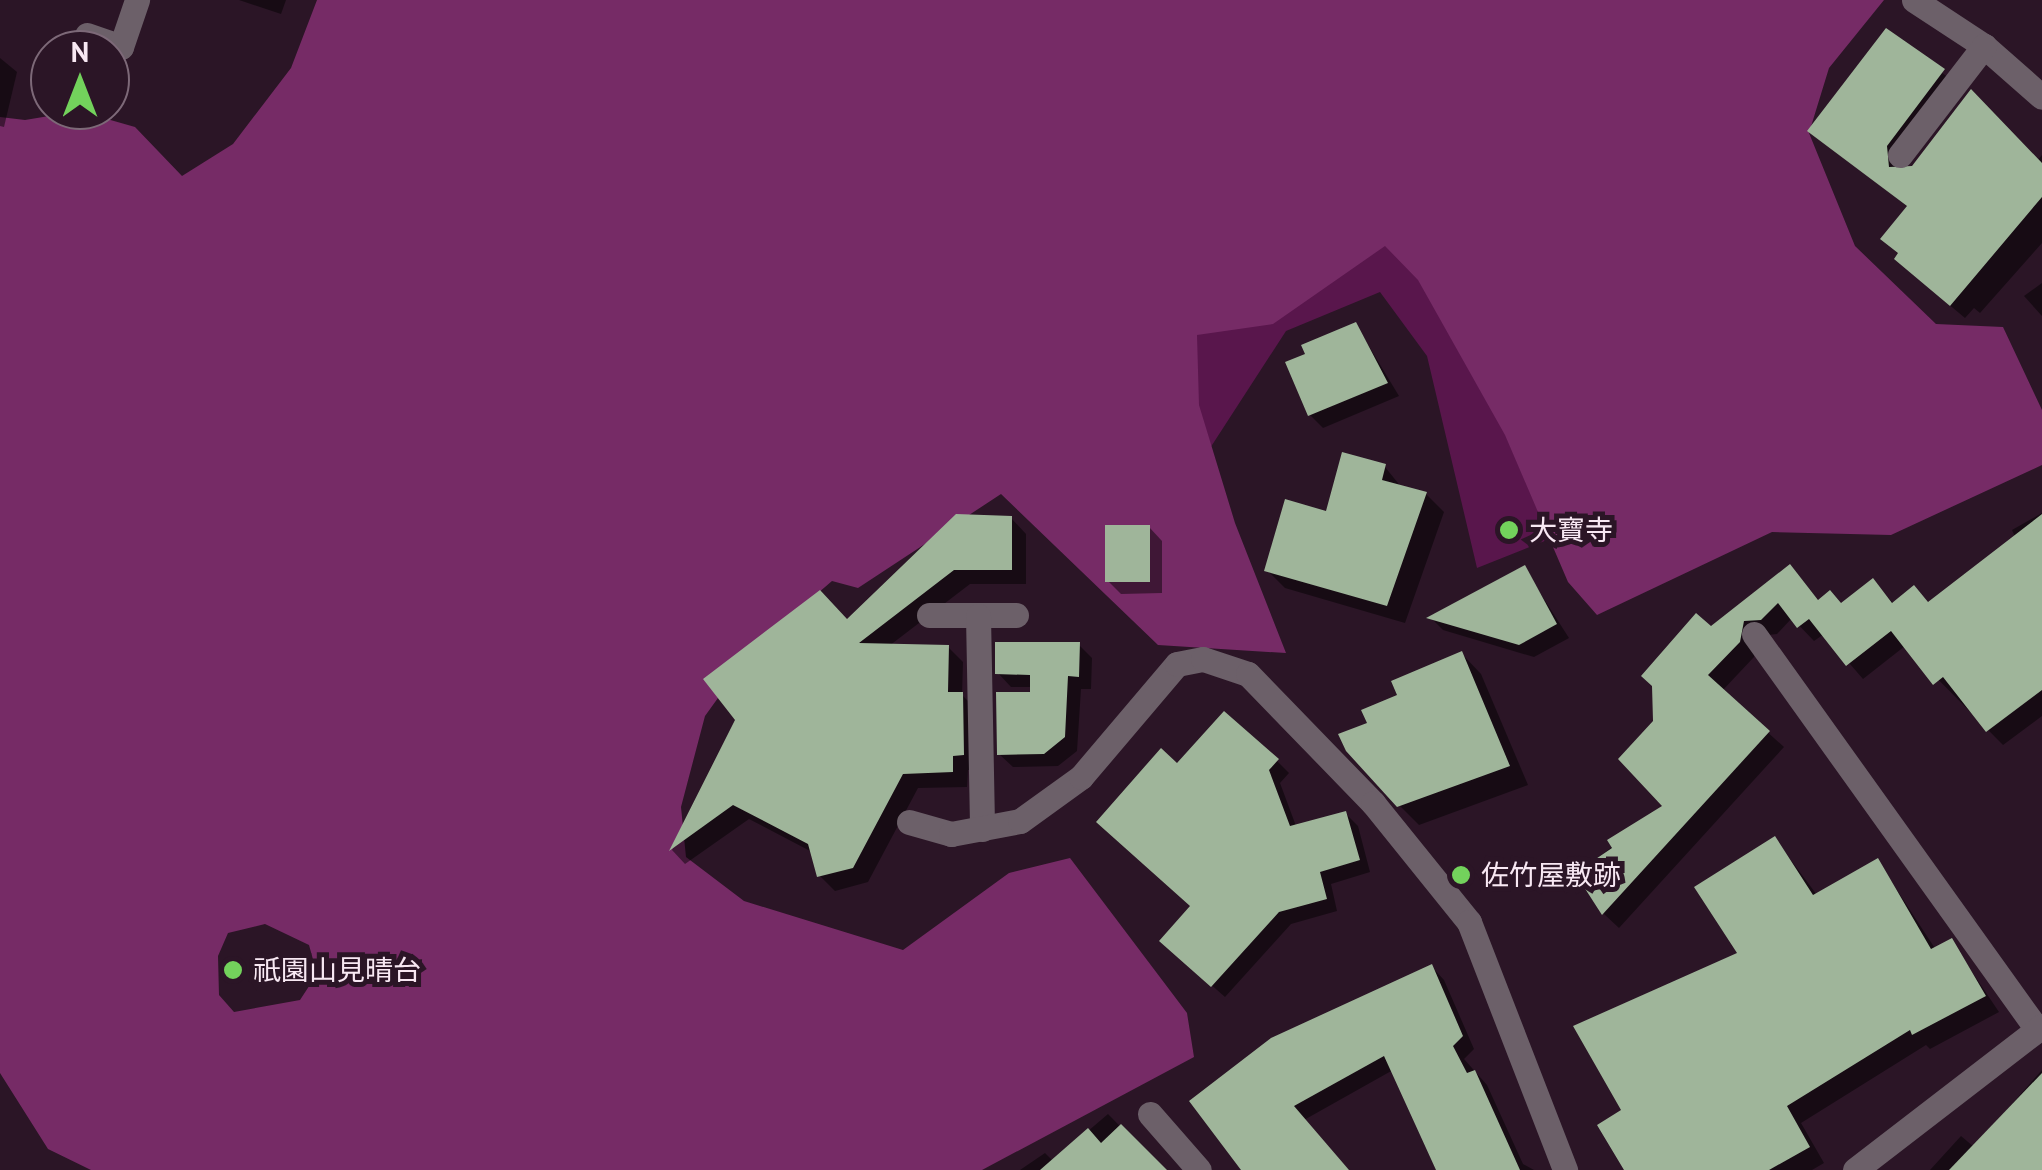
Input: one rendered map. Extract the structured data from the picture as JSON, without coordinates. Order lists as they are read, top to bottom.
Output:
{
  "places": ["大寶寺", "佐竹屋敷跡", "祇園山見晴台"],
  "north": "top"
}
